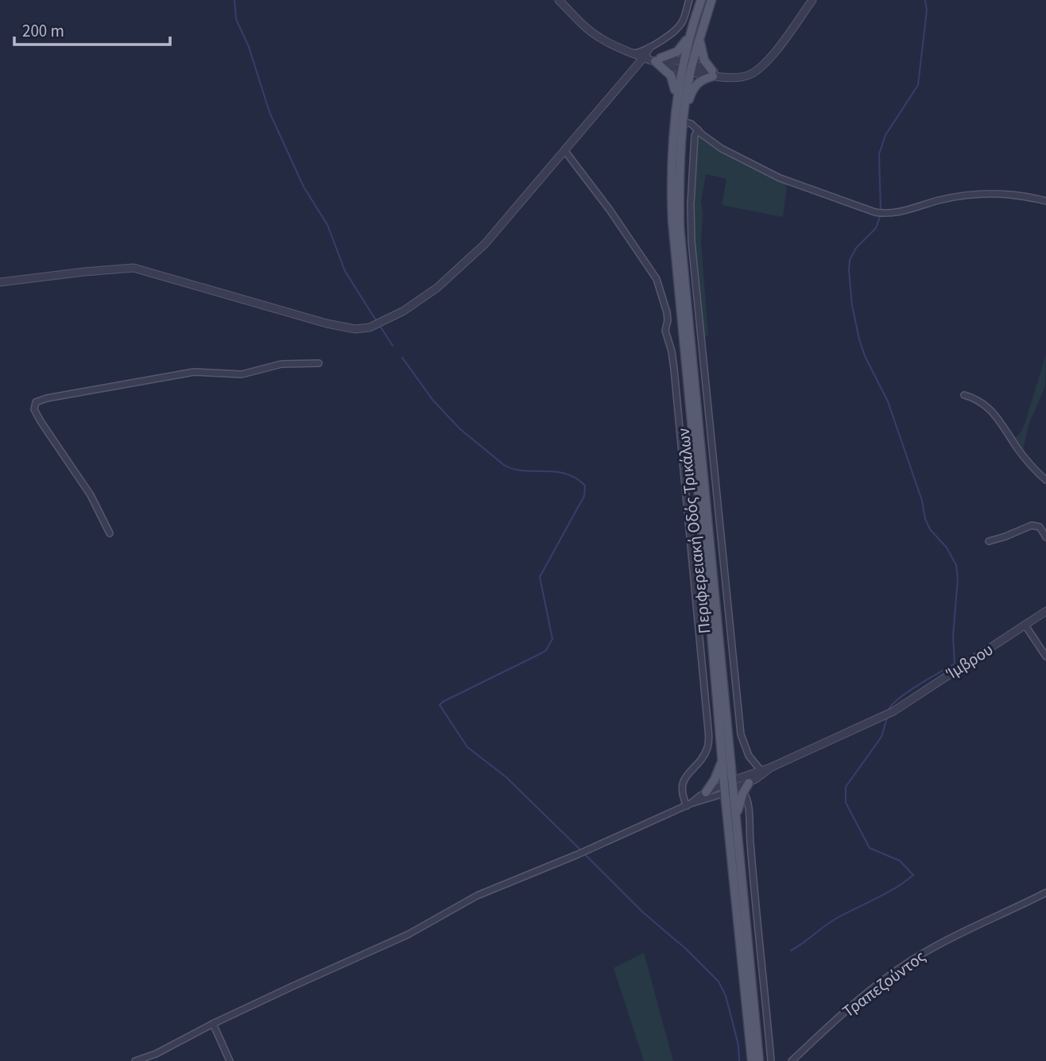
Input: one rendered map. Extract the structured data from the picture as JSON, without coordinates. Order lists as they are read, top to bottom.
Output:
{
  "streets": {
    "main road": ["Περιφερειακή Οδός Τρικάλων"],
    "street": ["Ίμβρου", "Τραπεζούντος"]
  },
  "scale_bar": "200 m"
}
